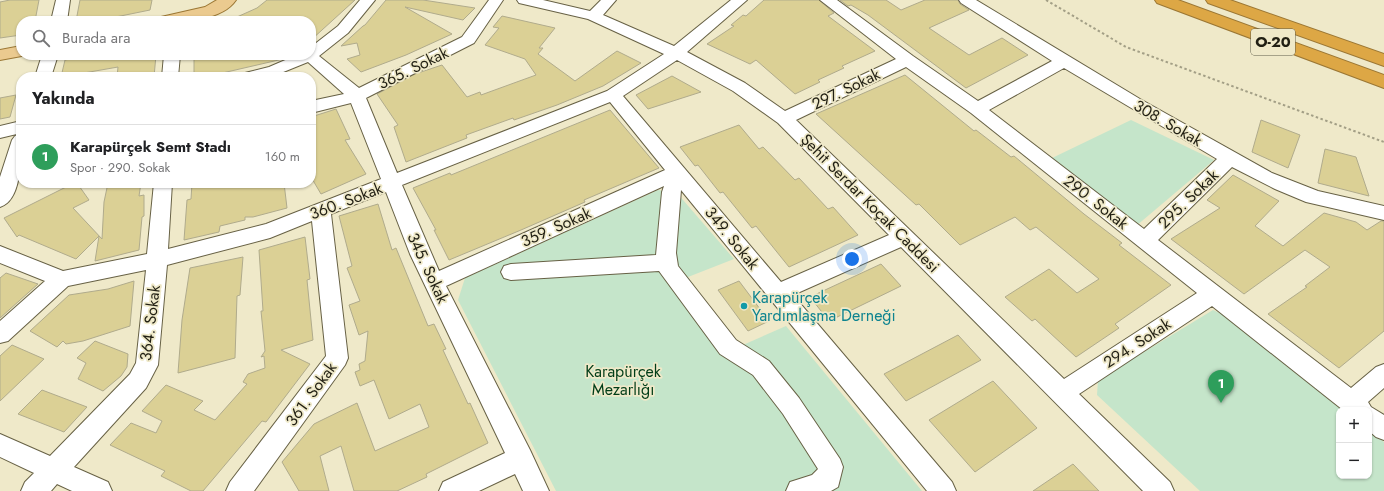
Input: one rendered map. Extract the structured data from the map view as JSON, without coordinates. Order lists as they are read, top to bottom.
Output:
{
  "streets": {
    "highway": ["O-20"],
    "street": [
      "365. Sokak",
      "297. Sokak",
      "308. Sokak",
      "295. Sokak",
      "360. Sokak",
      "290. Sokak",
      "Şehit Serdar Koçak Caddesi",
      "359. Sokak",
      "349. Sokak",
      "345. Sokak",
      "364. Sokak",
      "294. Sokak",
      "361. Sokak"
    ]
  },
  "crossings": [
    ["365. Sokak", "345. Sokak"],
    ["297. Sokak", "290. Sokak"],
    ["297. Sokak", "Şehit Serdar Koçak Caddesi"],
    ["308. Sokak", "295. Sokak"],
    ["295. Sokak", "290. Sokak"],
    ["360. Sokak", "Şehit Serdar Koçak Caddesi"],
    ["360. Sokak", "349. Sokak"],
    ["360. Sokak", "345. Sokak"],
    ["360. Sokak", "364. Sokak"],
    ["360. Sokak", "361. Sokak"],
    ["290. Sokak", "294. Sokak"],
    ["Şehit Serdar Koçak Caddesi", "294. Sokak"],
    ["359. Sokak", "349. Sokak"],
    ["359. Sokak", "345. Sokak"]
  ],
  "parks": ["Karapürçek Mezarlığı"],
  "places": ["Karapürçek Yardımlaşma Derneği"],
  "page": {
    "search": "Burada ara",
    "heading": "Yakında",
    "list": [
      {
        "mark": "1",
        "name": "Karapürçek Semt Stadı",
        "note": "Spor · 290. Sokak",
        "value": "160 m"
      }
    ],
    "pins": "1",
    "map_buttons": ["+", "−"]
  }
}
